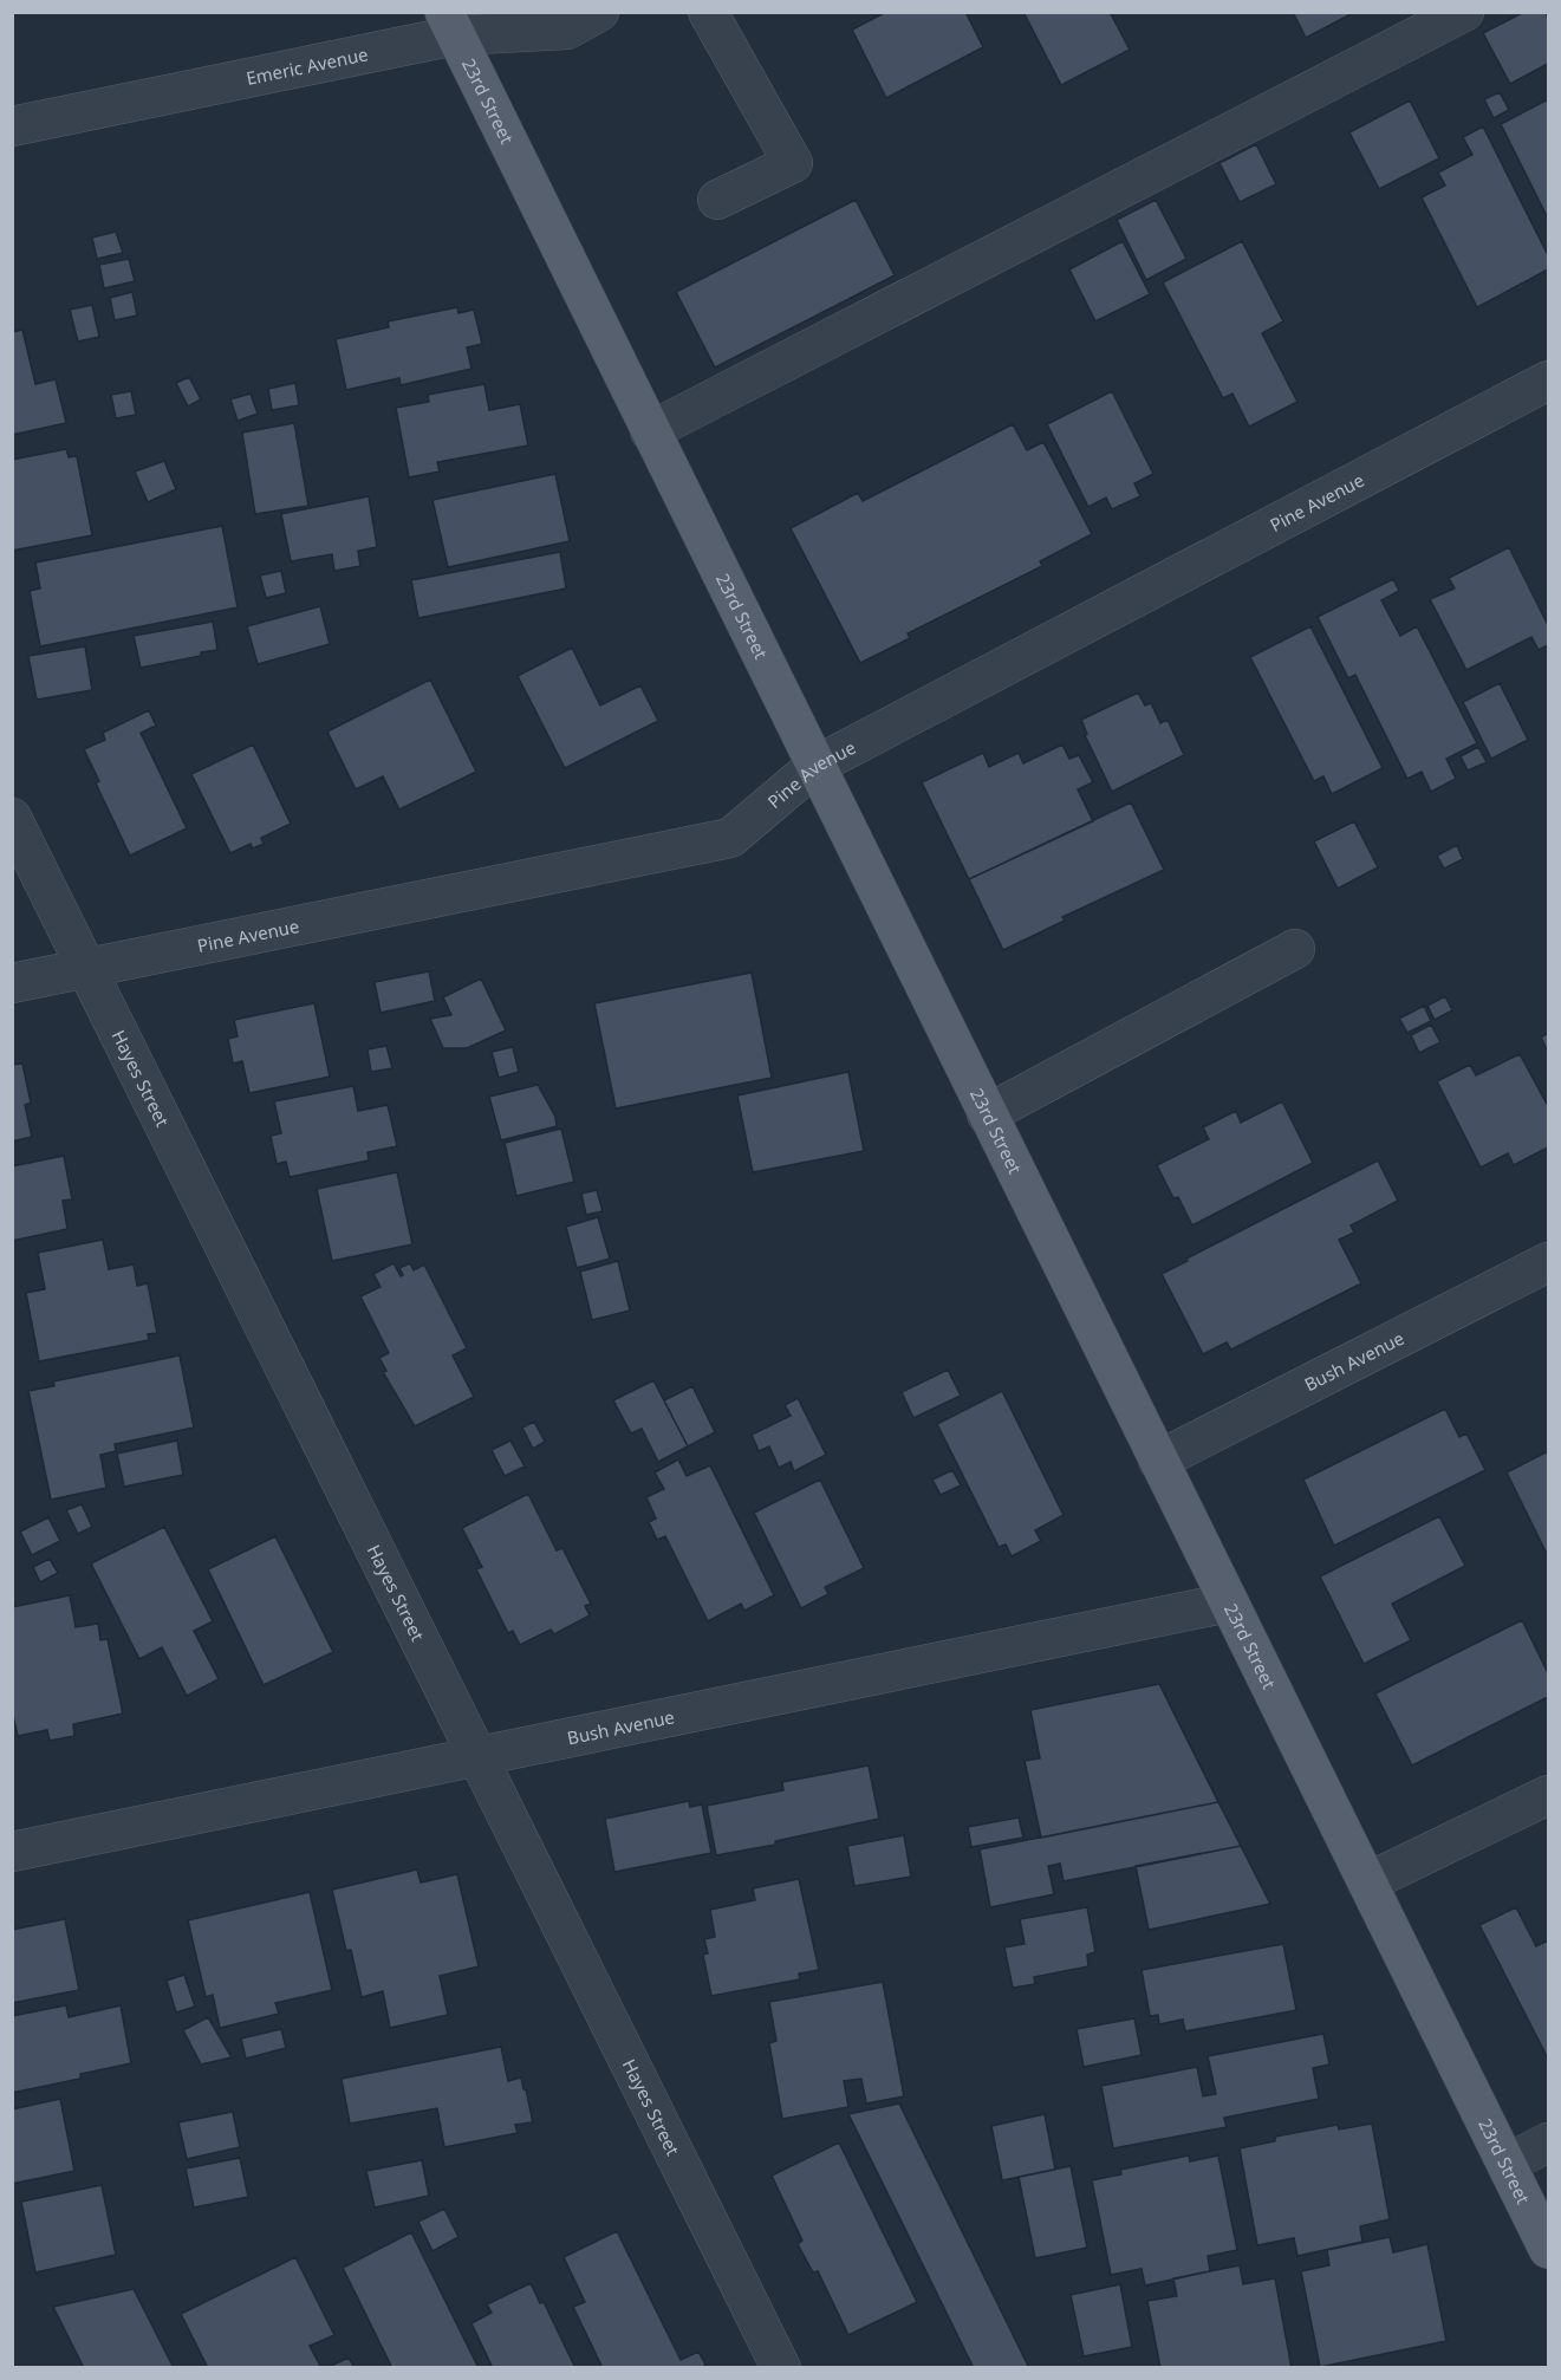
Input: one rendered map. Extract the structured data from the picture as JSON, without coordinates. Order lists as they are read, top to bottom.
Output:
{
  "streets": {
    "main road": ["23rd Street"],
    "street": [
      "Emeric Avenue",
      "Pine Avenue",
      "Hayes Street",
      "Bush Avenue"
    ]
  },
  "crossings": [
    ["Emeric Avenue", "23rd Street"],
    ["23rd Street", "Pine Avenue"],
    ["23rd Street", "Bush Avenue"],
    ["Pine Avenue", "Hayes Street"],
    ["Hayes Street", "Bush Avenue"]
  ]
}
